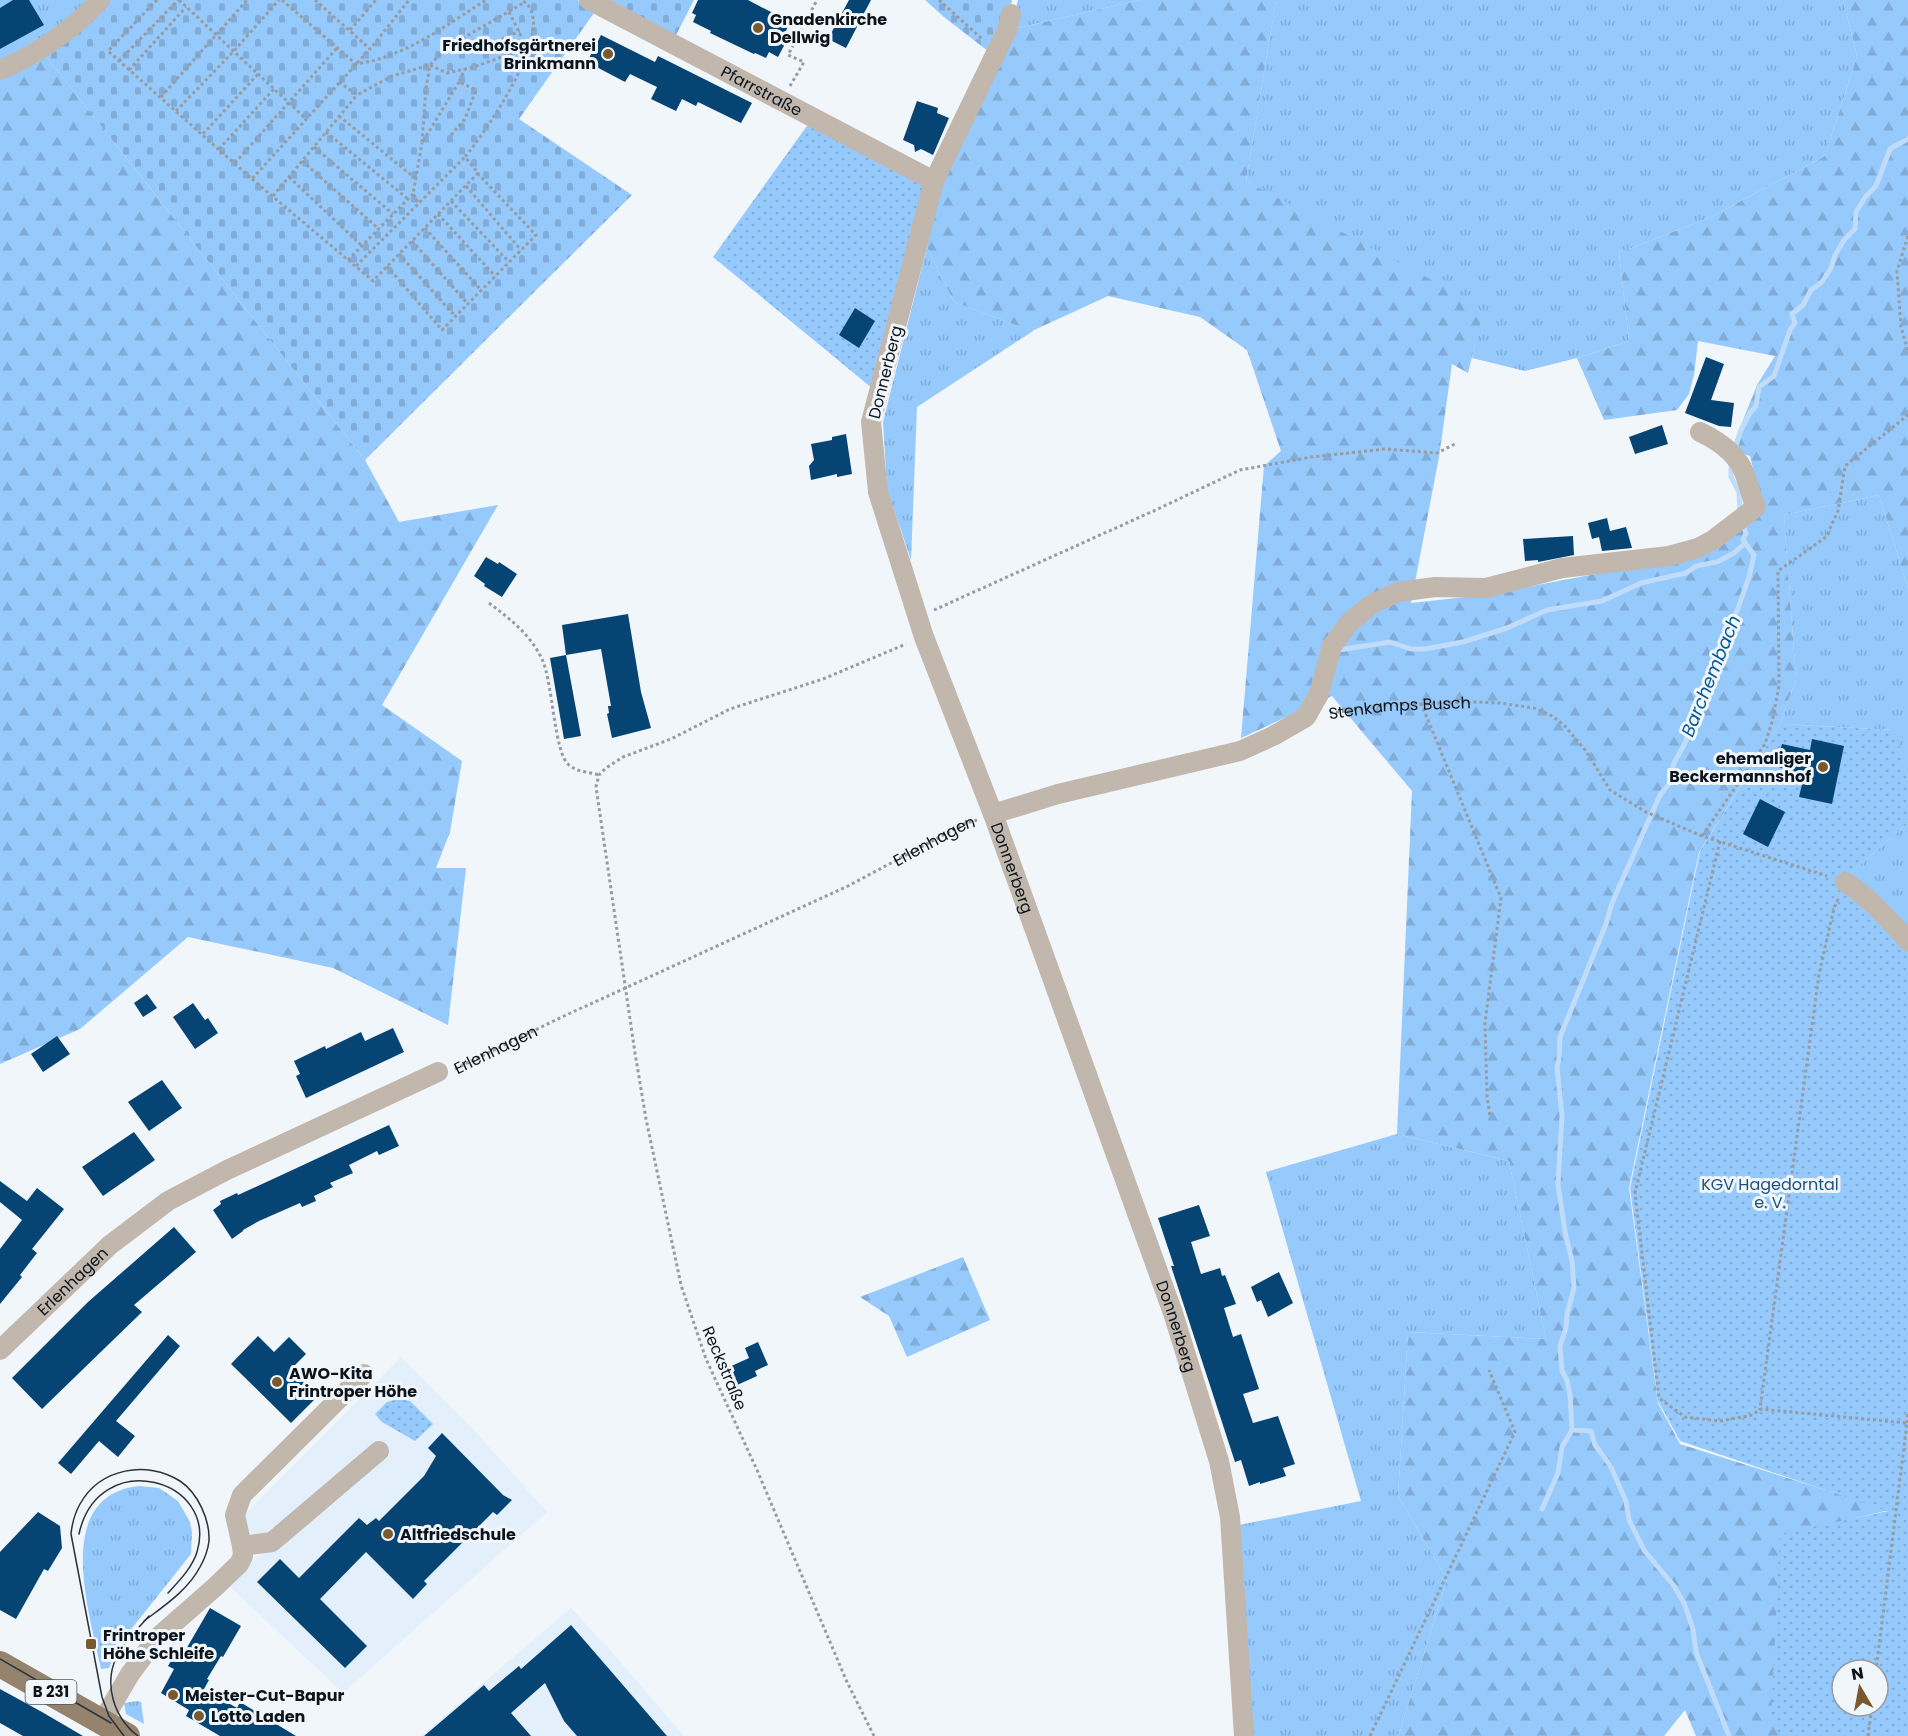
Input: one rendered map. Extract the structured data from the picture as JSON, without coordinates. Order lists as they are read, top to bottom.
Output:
{
  "streets": {
    "main road": ["B 231"],
    "street": [
      "Pfarrstraße",
      "Donnerberg",
      "Stenkamps Busch",
      "Erlenhagen"
    ],
    "path": ["Reckstraße"]
  },
  "crossings": [
    ["Pfarrstraße", "Donnerberg"],
    ["Donnerberg", "Stenkamps Busch"],
    ["Donnerberg", "Erlenhagen"],
    ["Stenkamps Busch", "Erlenhagen"],
    ["Erlenhagen", "Reckstraße"]
  ],
  "water": ["Barchembach"],
  "parks": ["KGV Hagedorntal e. V."],
  "places": {
    "other": [
      "Gnadenkirche Dellwig",
      "Friedhofsgärtnerei Brinkmann",
      "ehemaliger Beckermannshof",
      "AWO-Kita Frintroper Höhe",
      "Altfriedschule",
      "Meister-Cut-Bapur",
      "Lotto Laden"
    ],
    "transit": ["Frintroper Höhe Schleife"]
  },
  "north": "top"
}
